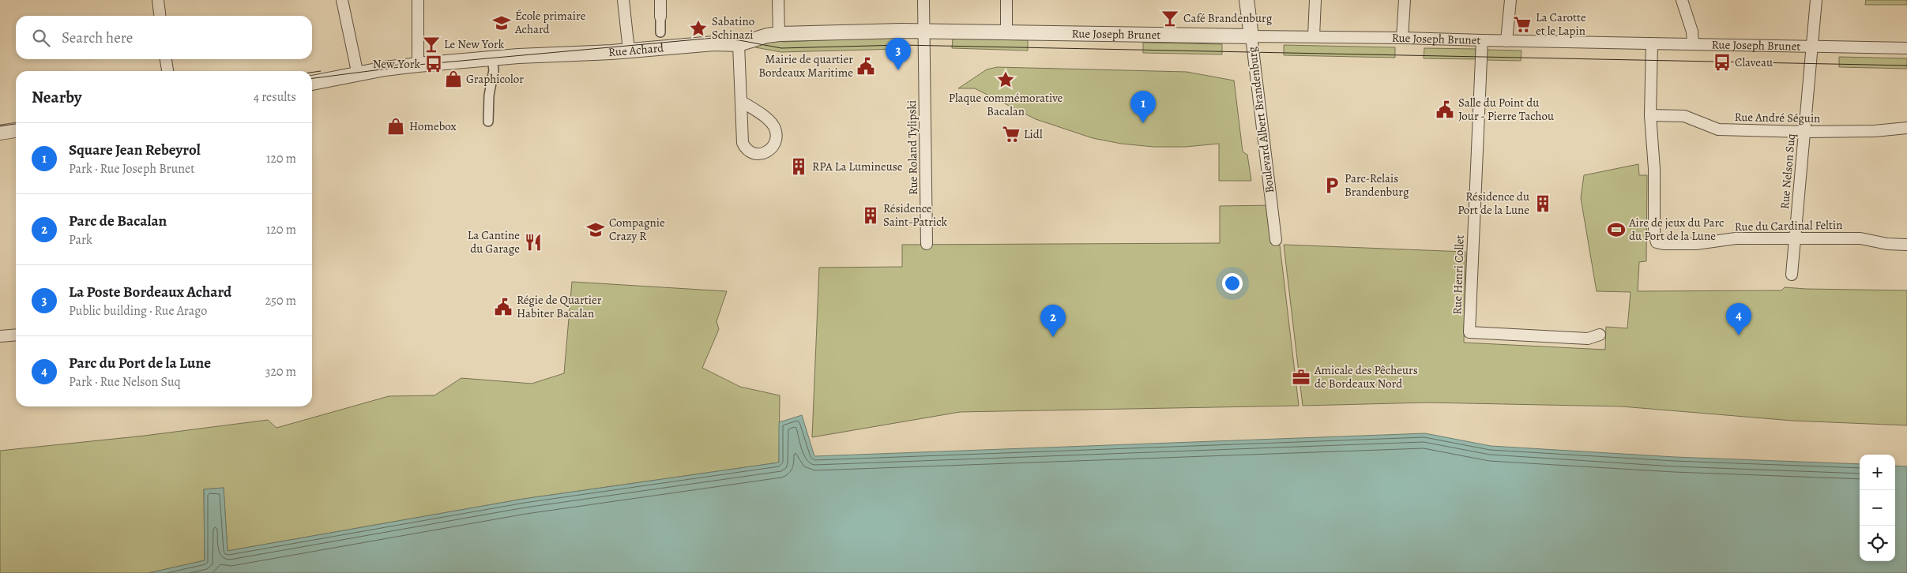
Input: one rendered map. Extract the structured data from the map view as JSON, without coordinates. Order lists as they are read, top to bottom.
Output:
{
  "streets": {
    "street": [
      "Rue Joseph Brunet",
      "Rue Achard",
      "Rue André Séguin",
      "Boulevard Albert Brandenburg",
      "Rue Roland Tylipski",
      "Rue Nelson Suq",
      "Rue du Cardinal Feltin",
      "Rue Henri Collet"
    ]
  },
  "crossings": [
    ["Rue Joseph Brunet", "Rue Achard"],
    ["Rue Joseph Brunet", "Boulevard Albert Brandenburg"],
    ["Rue Joseph Brunet", "Rue Nelson Suq"],
    ["Rue Joseph Brunet", "Rue du Cardinal Feltin"],
    ["Rue Joseph Brunet", "Rue Henri Collet"],
    ["Rue Achard", "Rue Roland Tylipski"],
    ["Rue André Séguin", "Rue Nelson Suq"],
    ["Rue André Séguin", "Rue du Cardinal Feltin"],
    ["Rue Nelson Suq", "Rue du Cardinal Feltin"]
  ],
  "places": {
    "bar": ["Café Brandenburg", "Le New York"],
    "school or university": ["École primaire Achard", "Compagnie Crazy R"],
    "supermarket": ["La Carotte et le Lapin", "Lidl"],
    "place": ["Sabatino Schinazi", "Plaque commémorative Bacalan"],
    "bus stop": ["Claveau", "New-York"],
    "public building": ["Mairie de quartier Bordeaux Maritime", "Salle du Point du Jour - Pierre Tachou", "Régie de Quartier Habiter Bacalan"],
    "shop": ["Graphicolor", "Homebox"],
    "building": ["RPA La Lumineuse", "Résidence du Port de la Lune", "Résidence Saint-Patrick"],
    "parking": ["Parc-Relais Brandenburg"],
    "sports": ["Aire de jeux du Parc du Port de la Lune"],
    "restaurant": ["La Cantine du Garage"],
    "office": ["Amicale des Pêcheurs de Bordeaux Nord"]
  },
  "page": {
    "search": "Search here",
    "pins": [
      "3",
      "1",
      "4",
      "2"
    ],
    "heading": ["Nearby", "4 results"],
    "list": [
      {
        "mark": "1",
        "name": "Square Jean Rebeyrol",
        "note": "Park · Rue Joseph Brunet",
        "value": "120 m"
      },
      {
        "mark": "2",
        "name": "Parc de Bacalan",
        "note": "Park",
        "value": "120 m"
      },
      {
        "mark": "3",
        "name": "La Poste Bordeaux Achard",
        "note": "Public building · Rue Arago",
        "value": "250 m"
      },
      {
        "mark": "4",
        "name": "Parc du Port de la Lune",
        "note": "Park · Rue Nelson Suq",
        "value": "320 m"
      }
    ],
    "map_buttons": ["+", "−"]
  }
}
